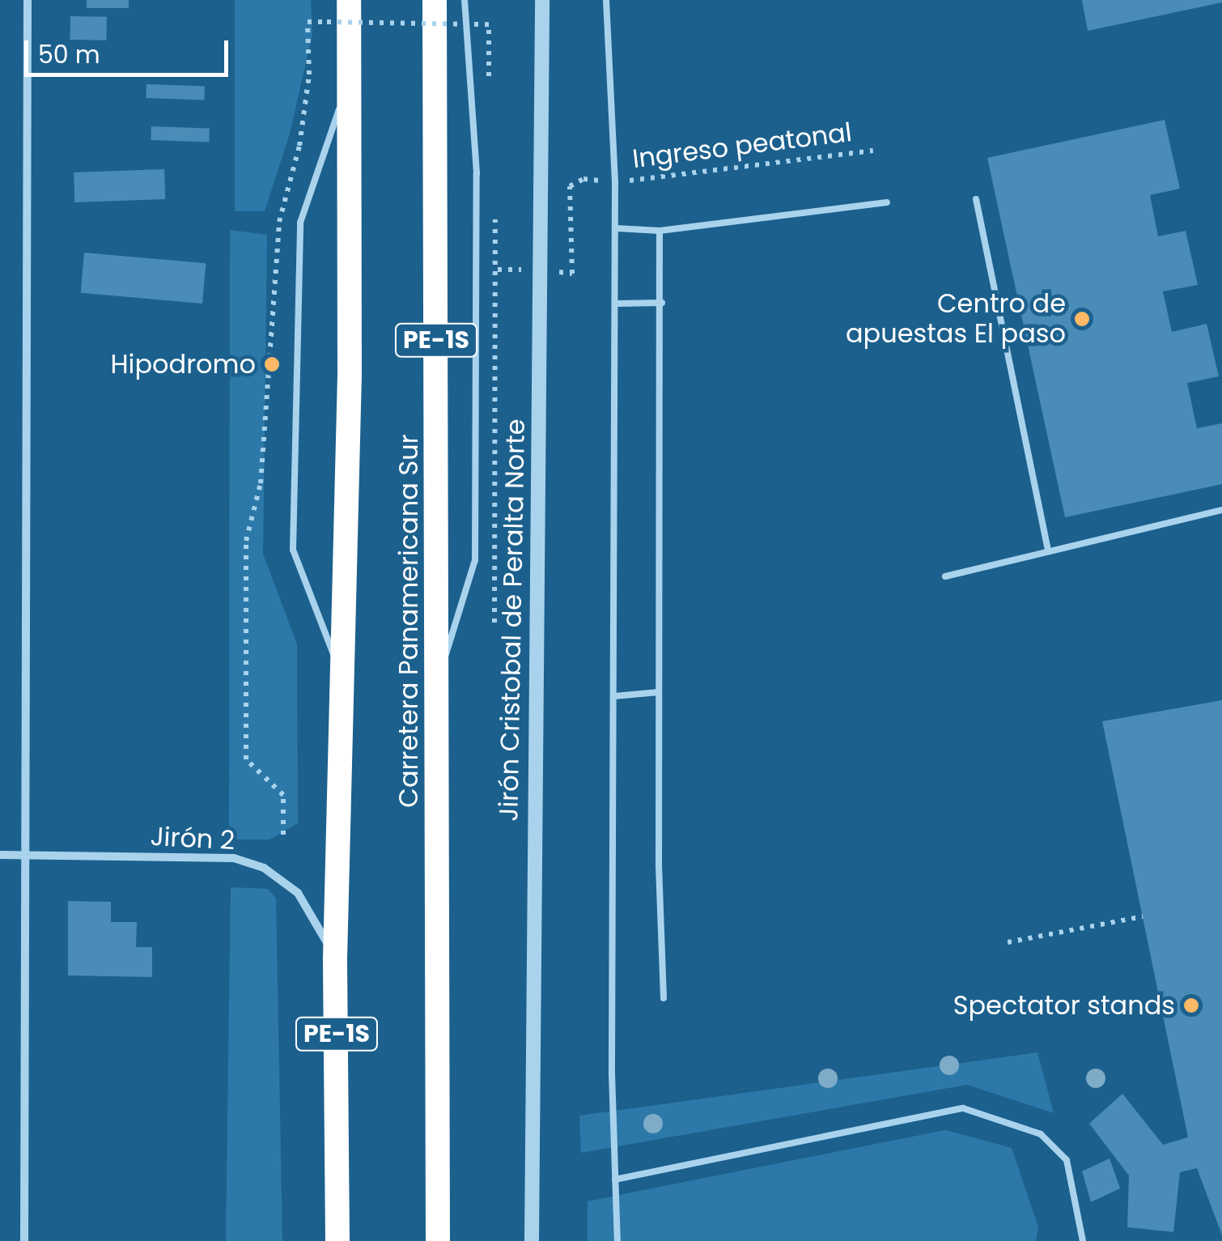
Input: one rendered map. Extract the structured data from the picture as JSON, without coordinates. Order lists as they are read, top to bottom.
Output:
{
  "streets": {
    "highway": ["PE-1S", "Carretera Panamericana Sur"],
    "street": ["Jirón Cristobal de Peralta Norte", "Jirón 2"],
    "path": ["Ingreso peatonal"]
  },
  "crossings": [
    ["PE-1S", "Jirón 2"]
  ],
  "places": ["Centro de apuestas El paso", "Hipodromo", "Spectator stands"],
  "scale_bar": "50 m"
}
